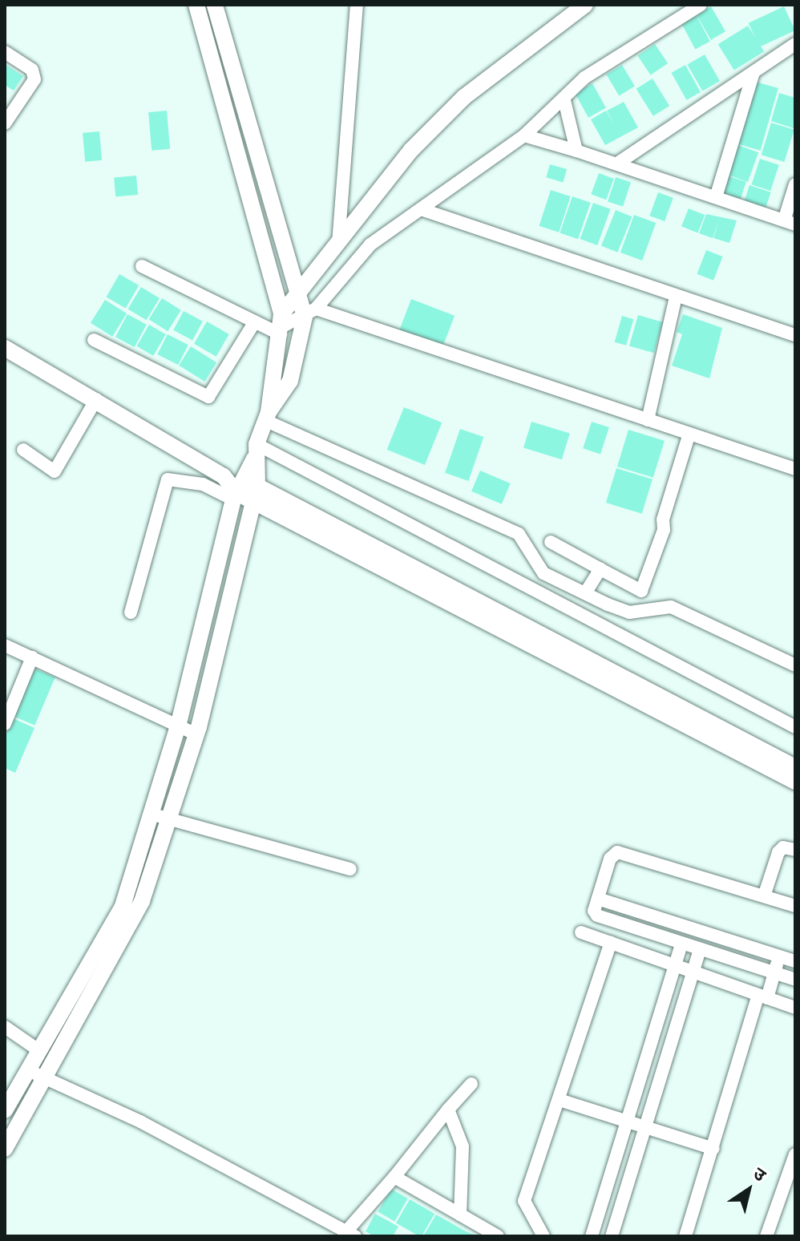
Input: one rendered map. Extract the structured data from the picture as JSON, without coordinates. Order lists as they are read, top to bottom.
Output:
{
  "north": "top right"
}
